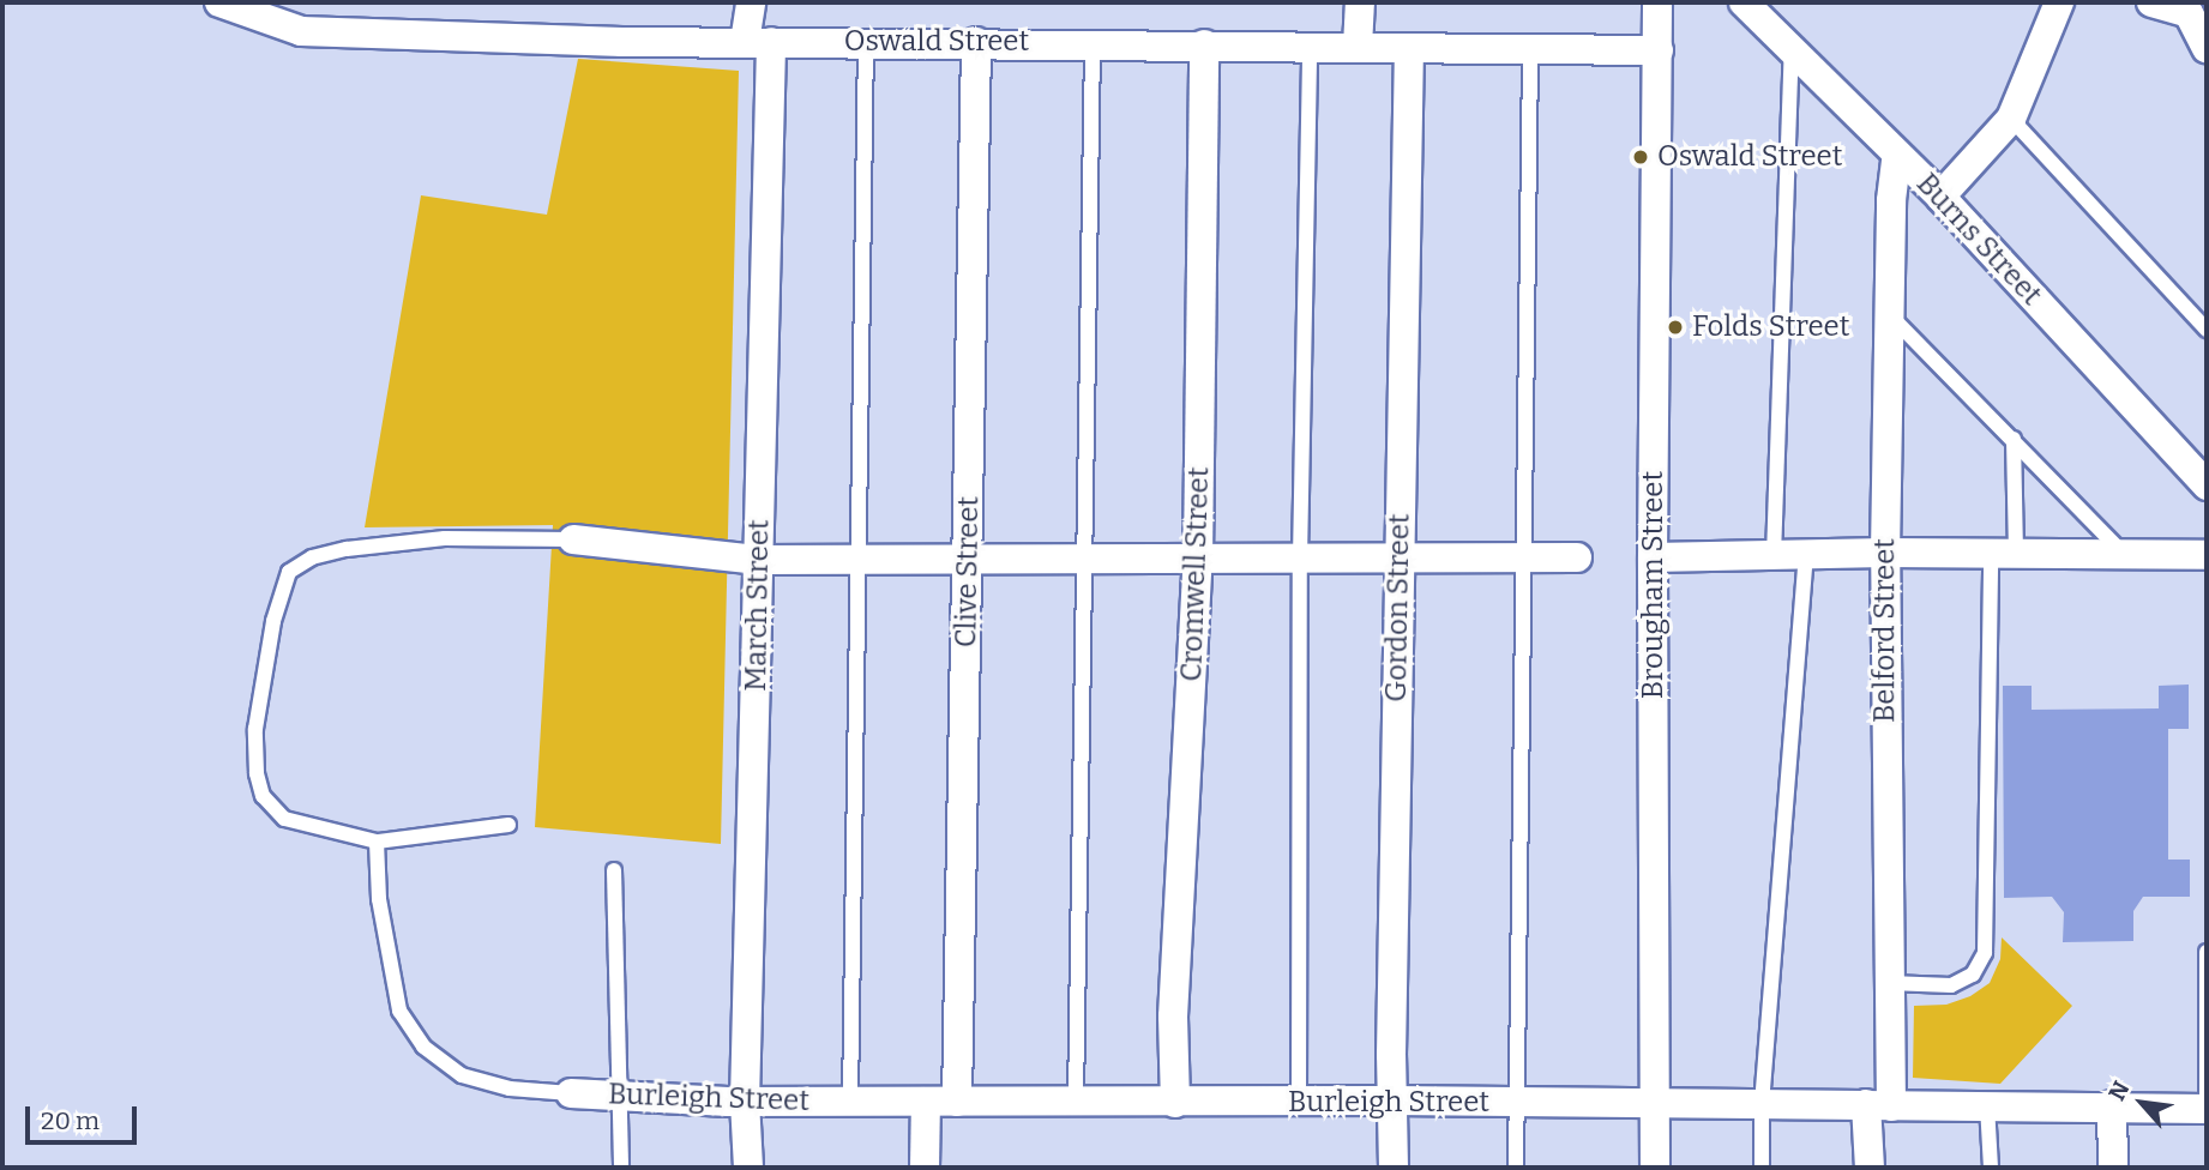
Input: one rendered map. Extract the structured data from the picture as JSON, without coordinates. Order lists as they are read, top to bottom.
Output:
{
  "streets": {
    "street": [
      "Oswald Street",
      "Burns Street",
      "Clive Street",
      "Cromwell Street",
      "Brougham Street",
      "March Street",
      "Gordon Street",
      "Belford Street",
      "Burleigh Street"
    ]
  },
  "crossings": [
    ["Oswald Street", "Clive Street"],
    ["Oswald Street", "Cromwell Street"],
    ["Oswald Street", "Brougham Street"],
    ["Oswald Street", "March Street"],
    ["Oswald Street", "Gordon Street"],
    ["Burns Street", "Belford Street"],
    ["Clive Street", "Burleigh Street"],
    ["Cromwell Street", "Burleigh Street"],
    ["Brougham Street", "Burleigh Street"],
    ["March Street", "Burleigh Street"],
    ["Gordon Street", "Burleigh Street"],
    ["Belford Street", "Burleigh Street"]
  ],
  "places": ["Oswald Street", "Folds Street"],
  "scale_bar": "20 m",
  "north": "top left"
}
